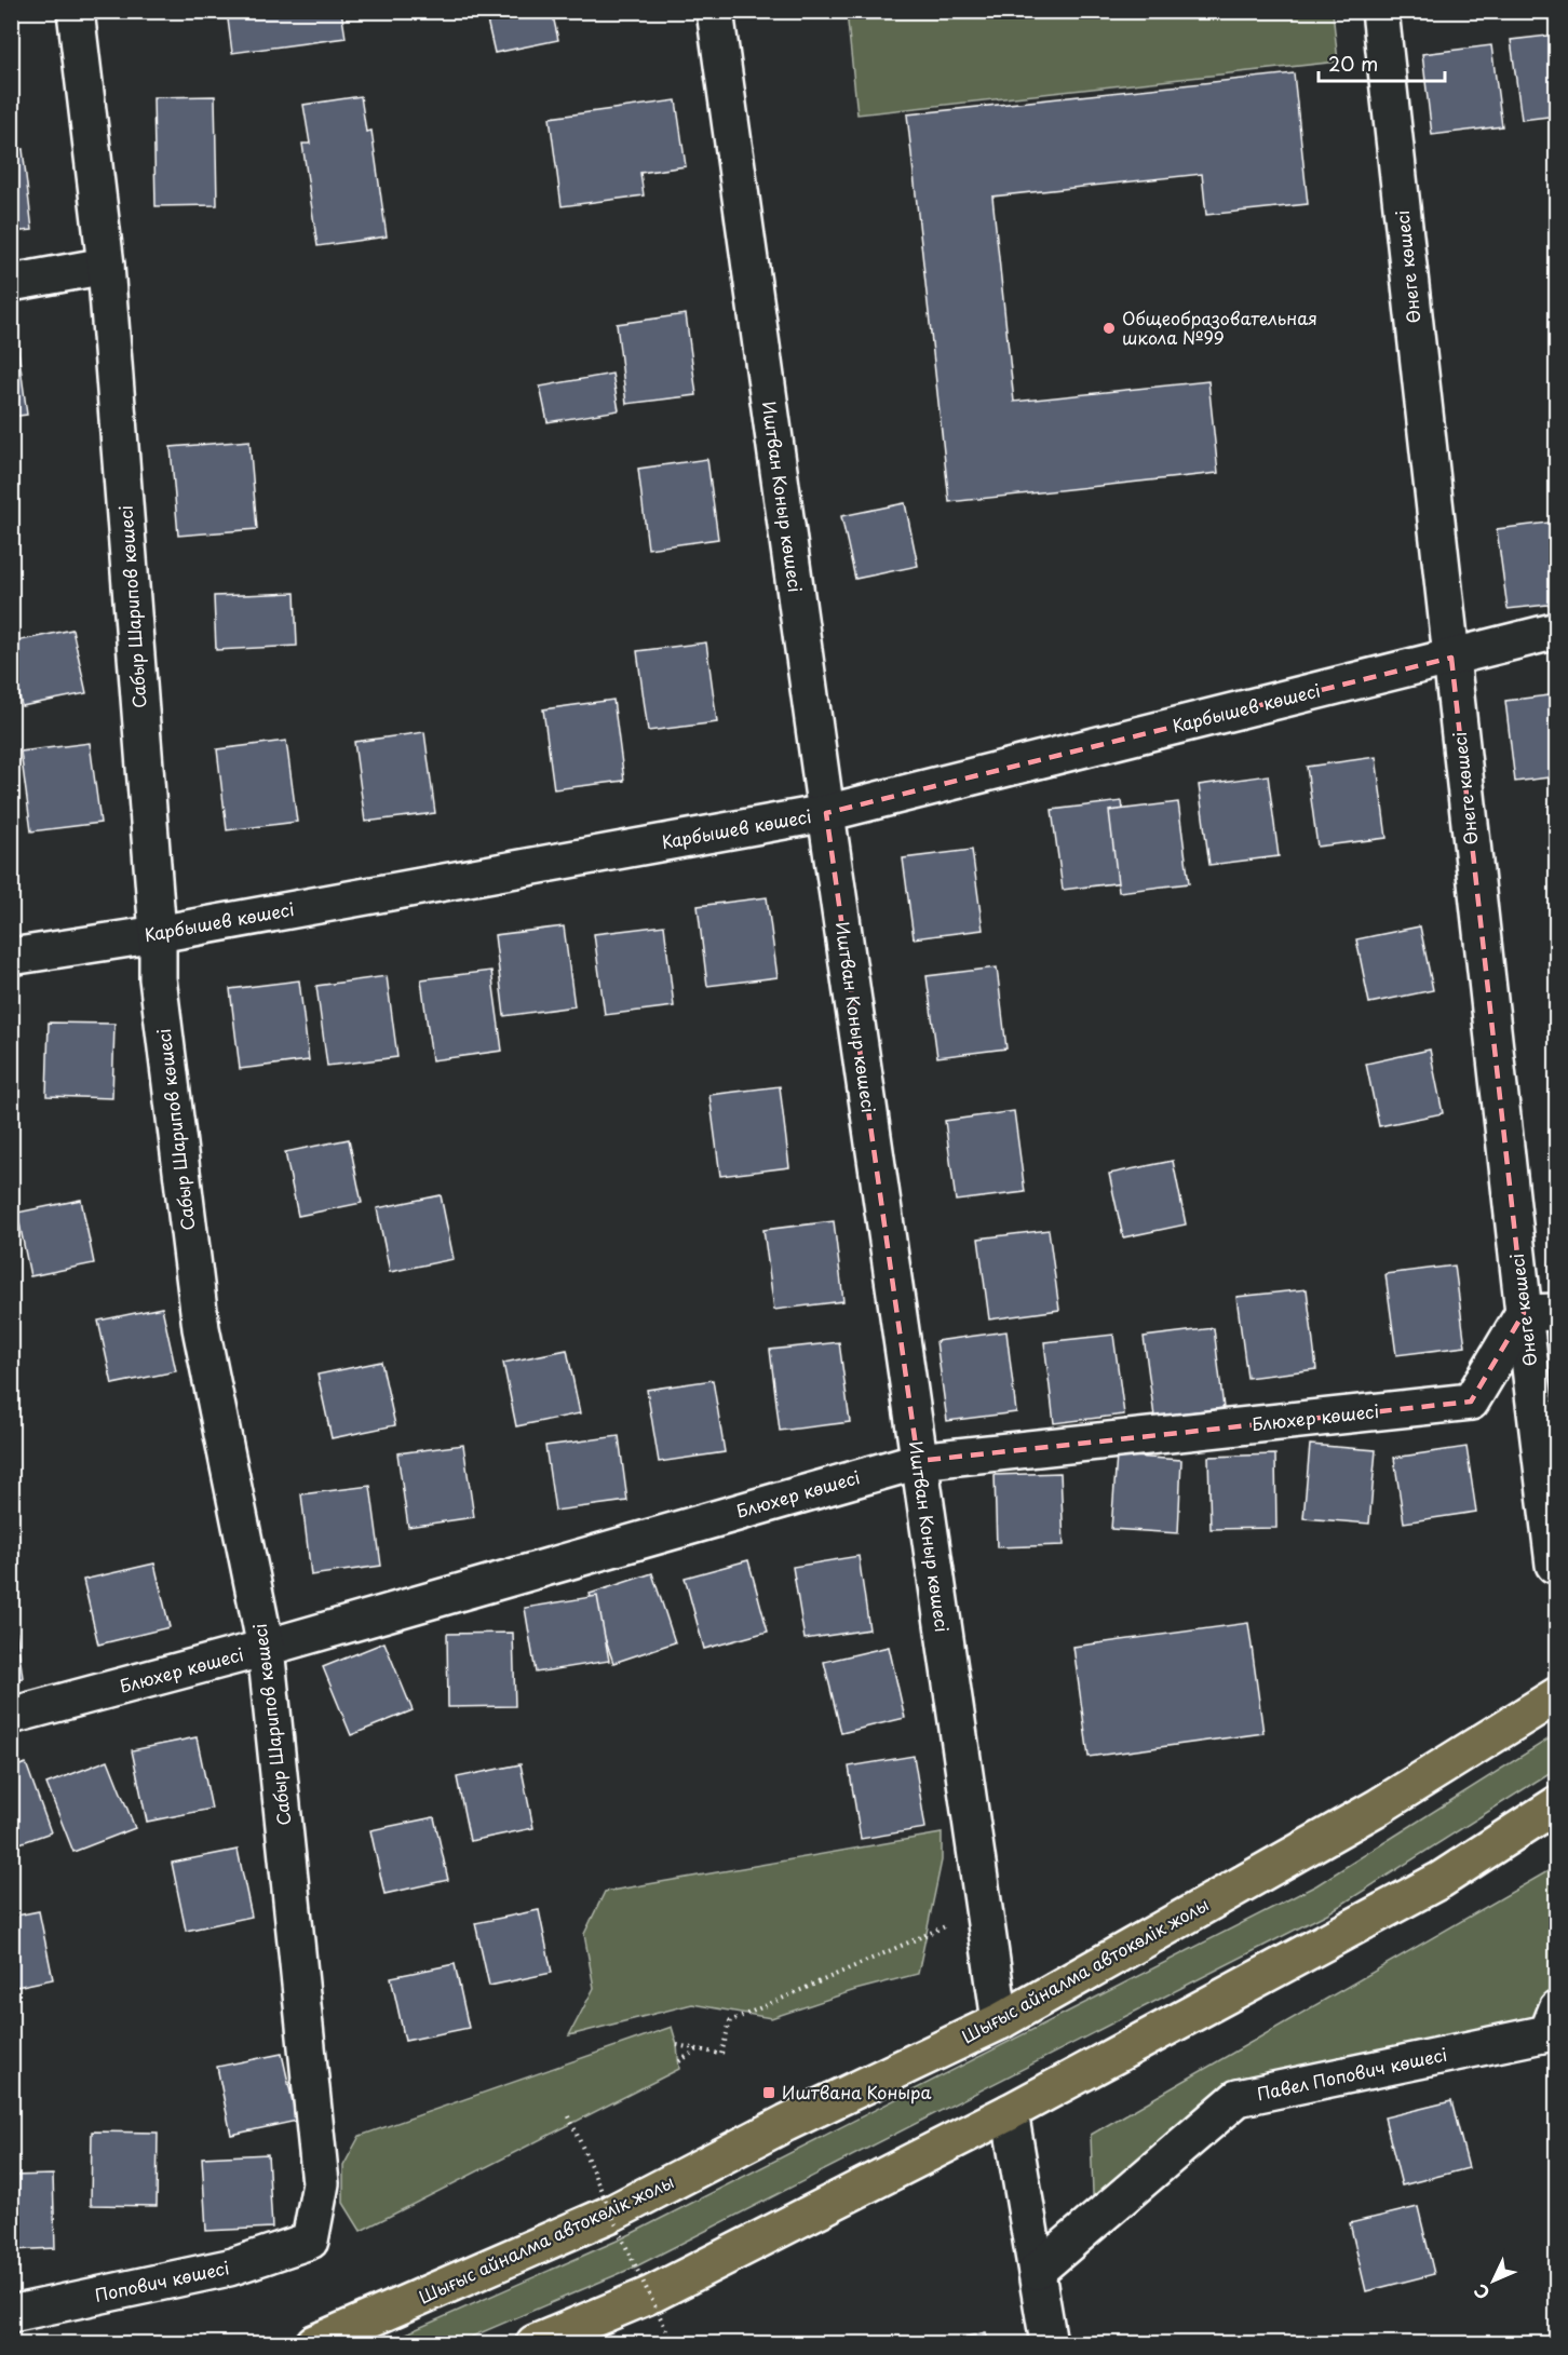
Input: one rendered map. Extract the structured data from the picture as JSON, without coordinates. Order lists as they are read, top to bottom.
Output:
{
  "streets": {
    "main road": ["Шығыс айналма автокөлік жолы"],
    "street": [
      "Өнеге көшесі",
      "Иштван Коныр көшесі",
      "Сабыр Шарипов көшесі",
      "Карбышев көшесі",
      "Блюхер көшесі",
      "Павел Попович көшесі",
      "Попович көшесі"
    ]
  },
  "crossings": [
    ["Өнеге көшесі", "Карбышев көшесі"],
    ["Өнеге көшесі", "Блюхер көшесі"],
    ["Иштван Коныр көшесі", "Карбышев көшесі"],
    ["Иштван Коныр көшесі", "Блюхер көшесі"],
    ["Иштван Коныр көшесі", "Шығыс айналма автокөлік жолы"],
    ["Сабыр Шарипов көшесі", "Карбышев көшесі"],
    ["Сабыр Шарипов көшесі", "Блюхер көшесі"],
    ["Сабыр Шарипов көшесі", "Попович көшесі"]
  ],
  "places": {
    "other": ["Общеобразовательная школа №99"],
    "transit": ["Иштвана Коныра"]
  },
  "scale_bar": "20 m",
  "north": "bottom left"
}
